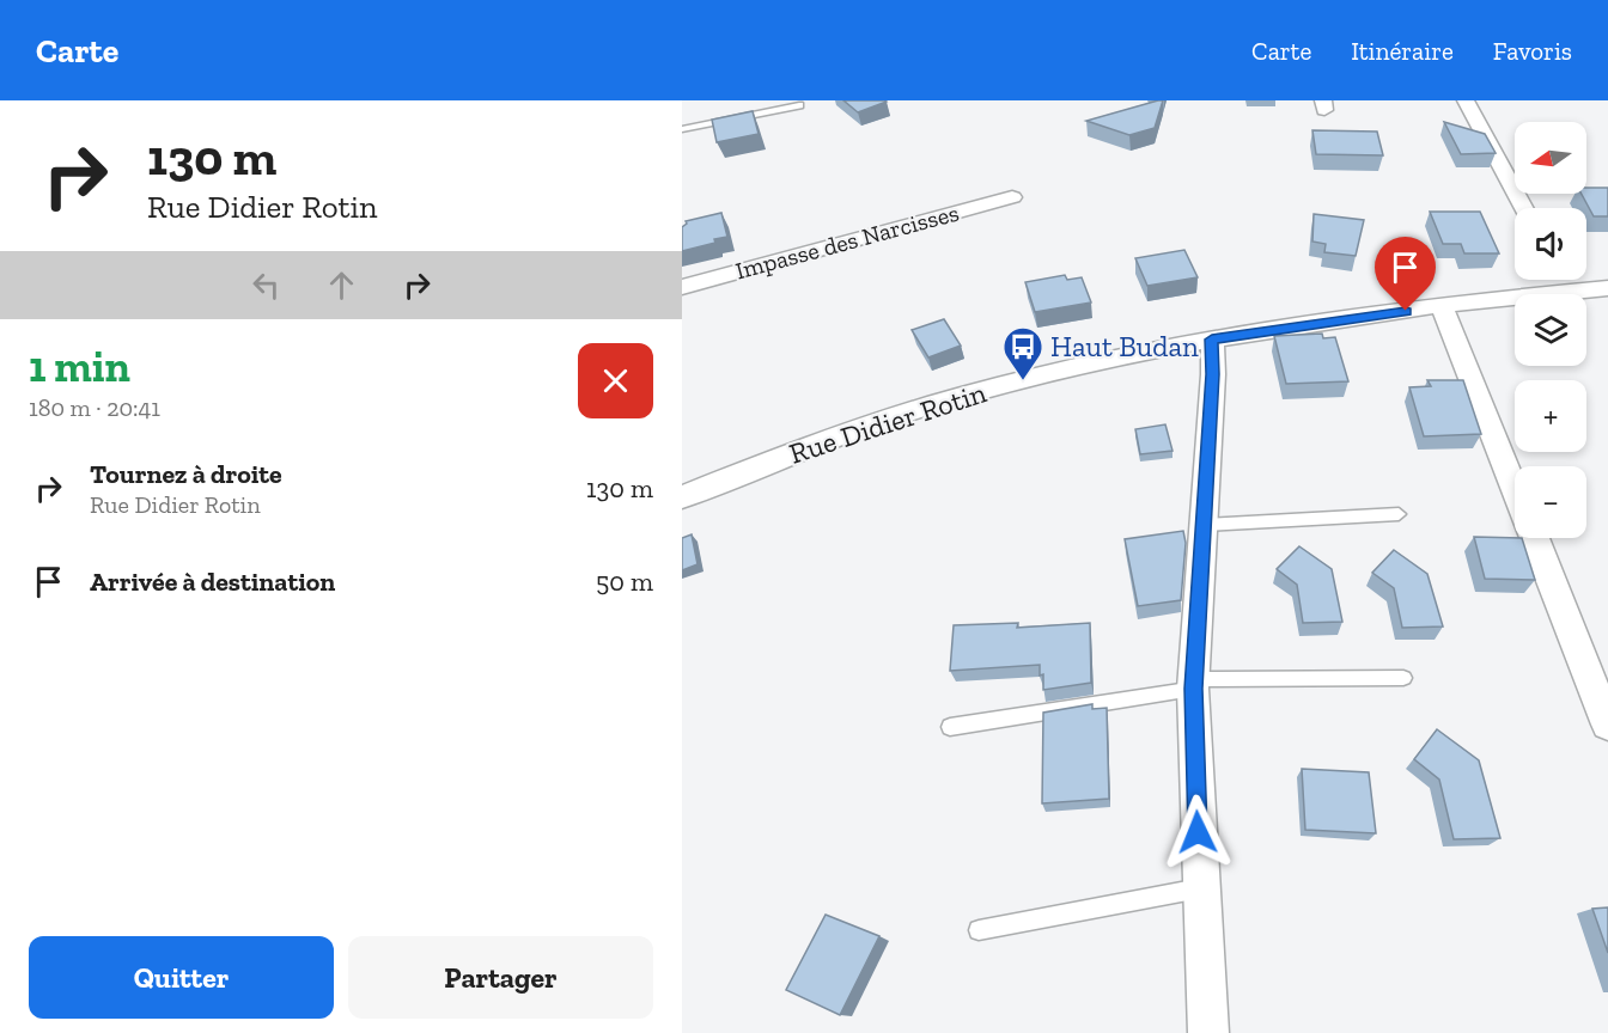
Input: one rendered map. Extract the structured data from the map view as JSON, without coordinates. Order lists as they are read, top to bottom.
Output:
{
  "streets": {
    "street": ["Impasse des Narcisses", "Rue Didier Rotin"]
  },
  "places": {
    "bus stop": ["Haut Budan"]
  },
  "north": "left",
  "page": {
    "header": "Carte",
    "nav": ["Carte", "Itinéraire", "Favoris"],
    "turn": ["130 m", "Rue Didier Rotin"],
    "map_buttons": ["+", "−"],
    "heading": ["1 min", "180 m · 20:41"],
    "list": [
      {
        "name": "Tournez à droite",
        "note": "Rue Didier Rotin",
        "value": "130 m"
      },
      {
        "name": "Arrivée à destination",
        "value": "50 m"
      }
    ],
    "buttons": ["Quitter", "Partager"]
  }
}
